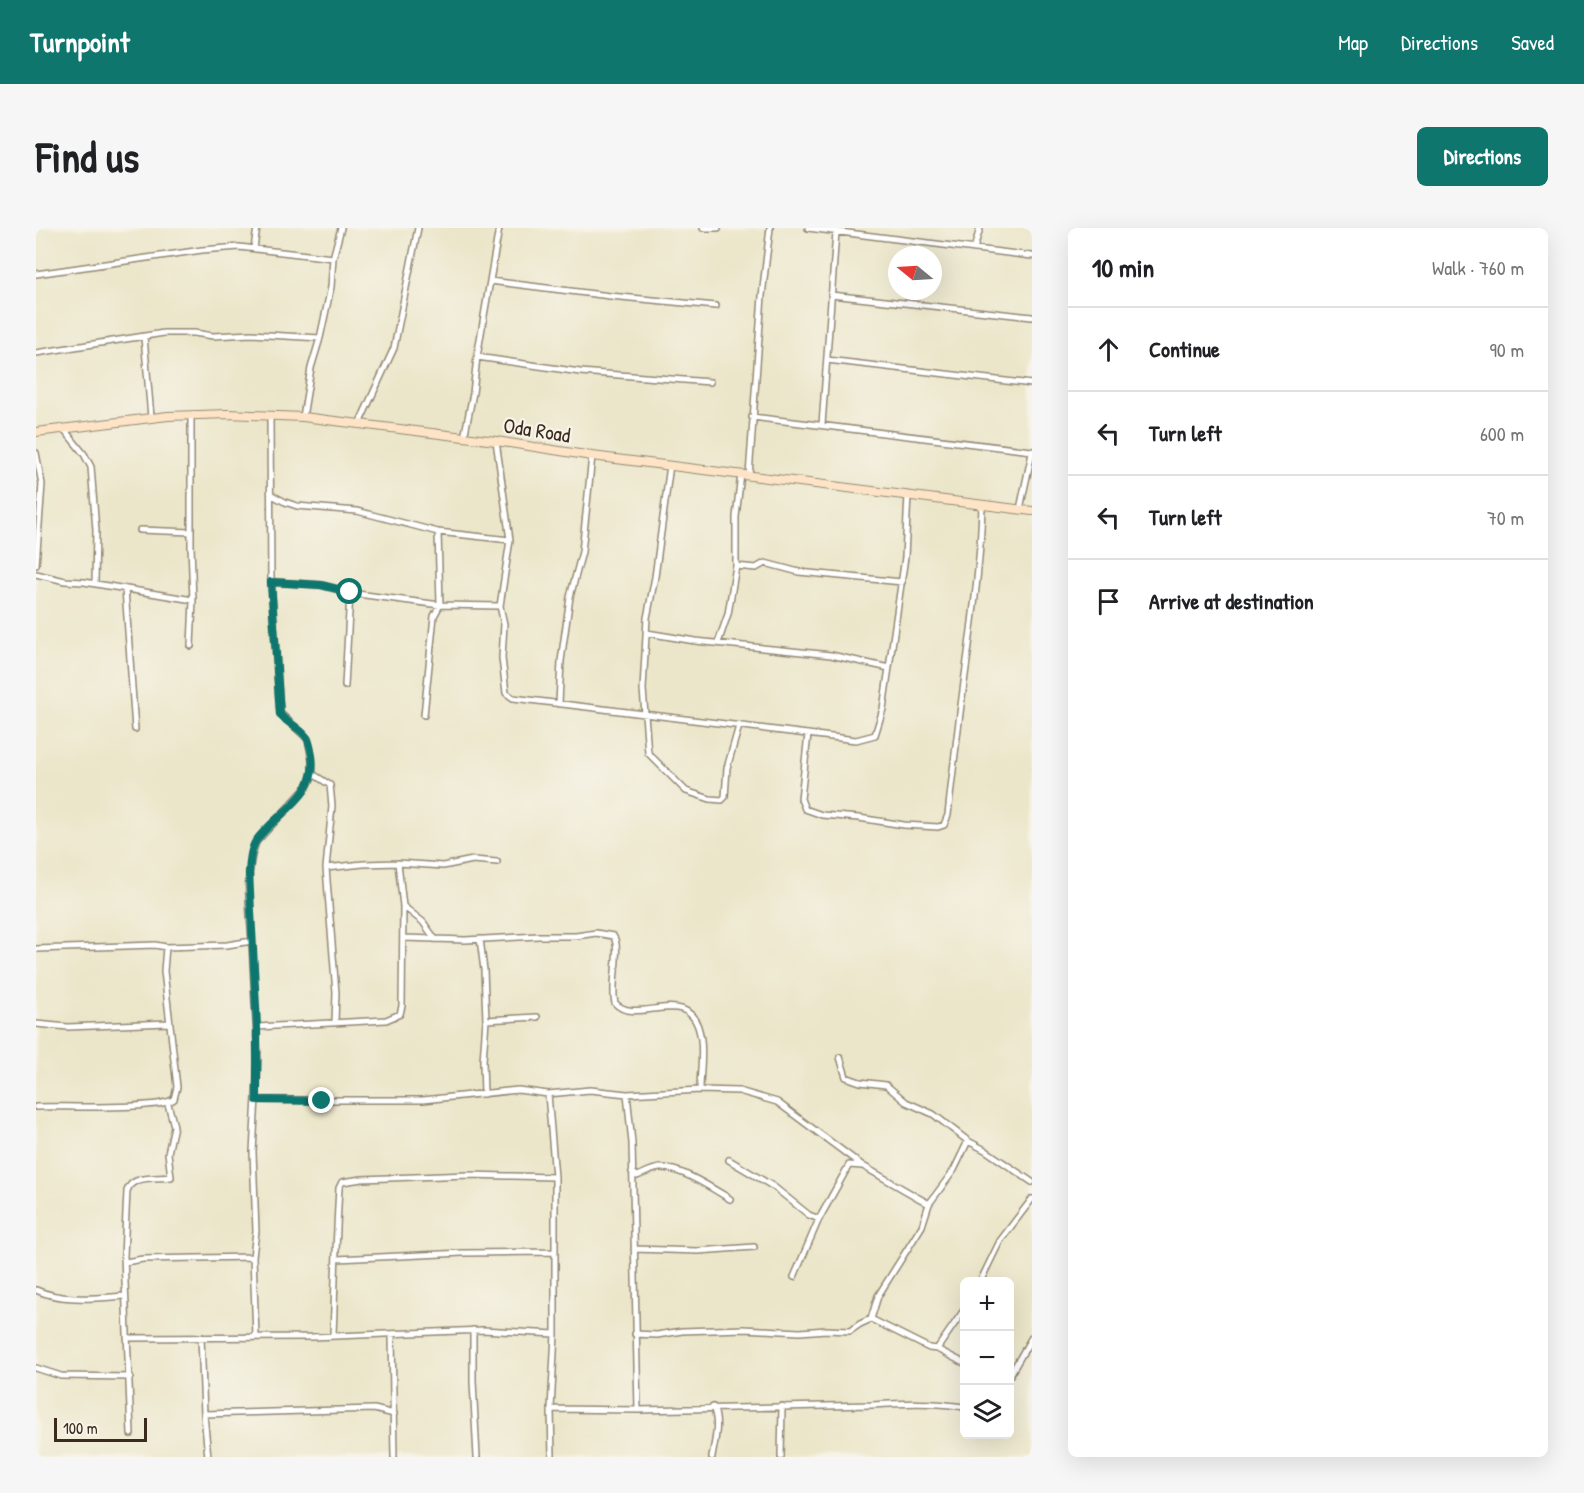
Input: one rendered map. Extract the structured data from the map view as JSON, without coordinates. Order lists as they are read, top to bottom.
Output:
{
  "streets": {
    "street": ["Oda Road"]
  },
  "scale_bar": "100 m",
  "north": "left",
  "page": {
    "header": "Turnpoint",
    "nav": ["Map", "Directions", "Saved"],
    "buttons": "Directions",
    "title": "Find us",
    "heading": ["10 min", "Walk · 760 m"],
    "list": [
      ["Continue", "90 m"],
      ["Turn left", "600 m"],
      ["Turn left", "70 m"],
      "Arrive at destination"
    ],
    "map_buttons": ["+", "−"],
    "scale": "100 m"
  }
}
